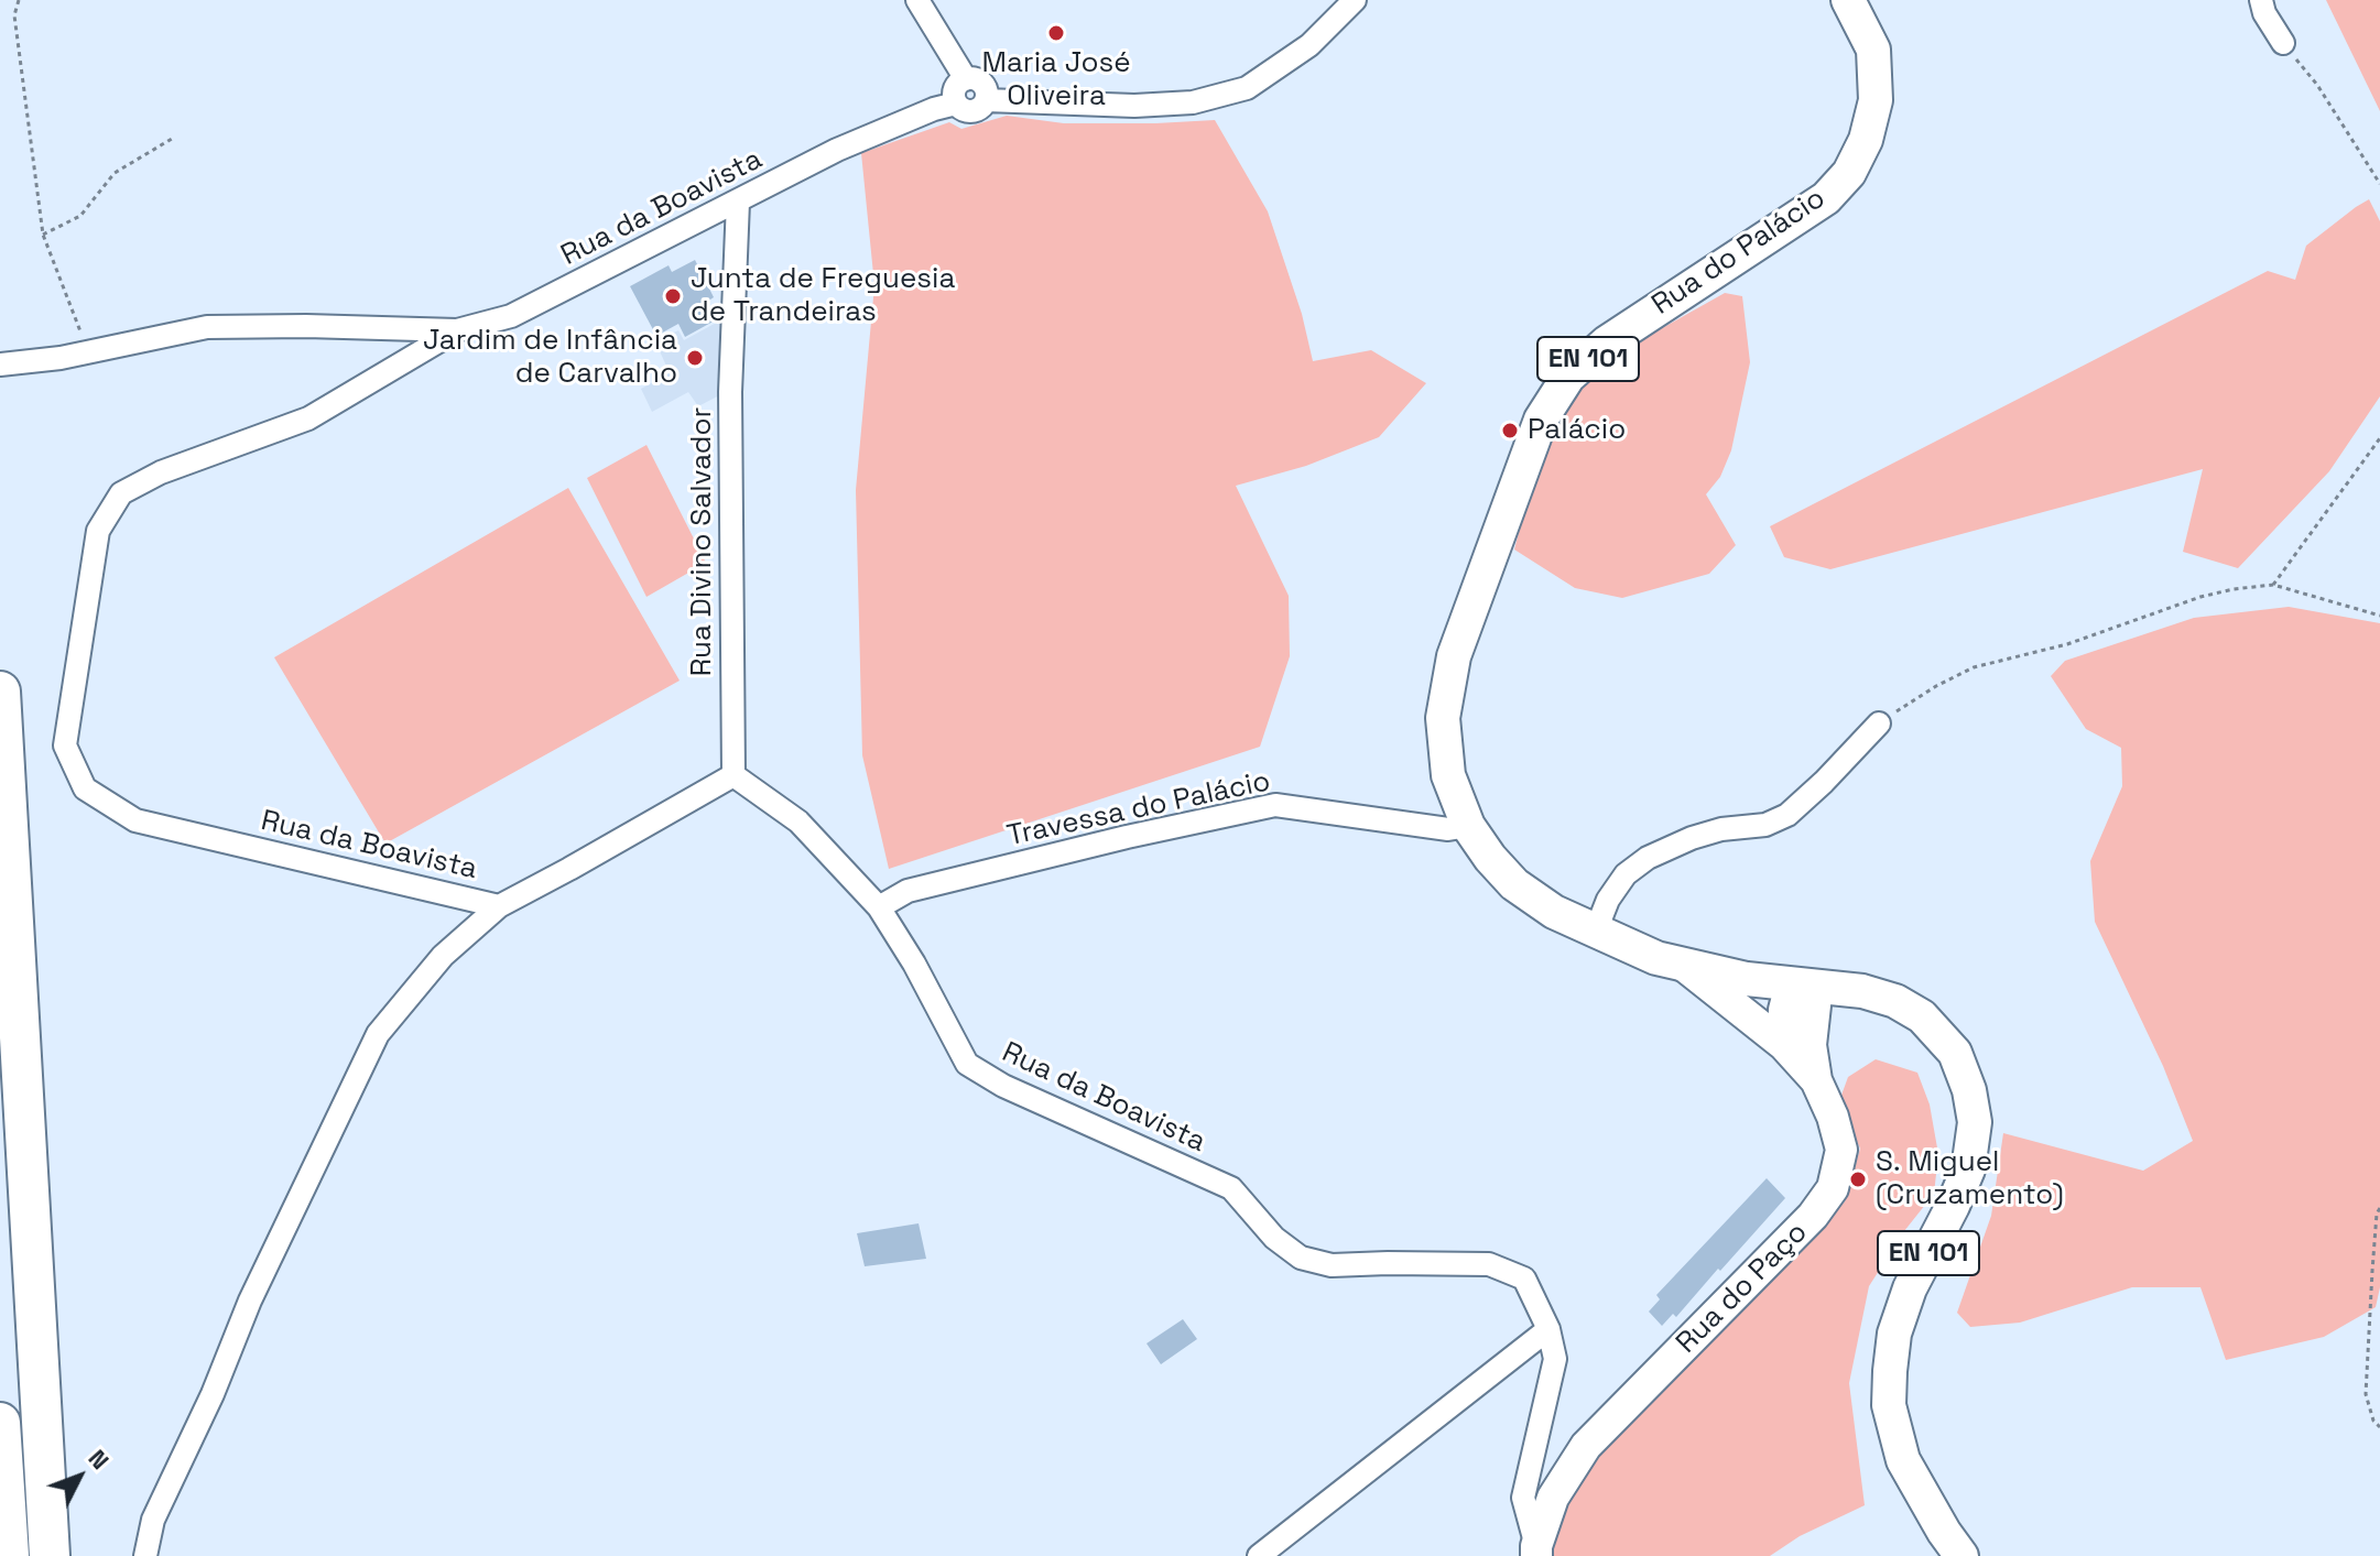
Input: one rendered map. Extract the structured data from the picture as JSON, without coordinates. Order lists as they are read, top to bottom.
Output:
{
  "streets": {
    "main road": ["Rua do Palácio", "EN 101"],
    "street": [
      "Rua da Boavista",
      "Rua Divino Salvador",
      "Travessa do Palácio",
      "Rua do Paço"
    ]
  },
  "crossings": [
    ["Rua da Boavista", "Rua Divino Salvador"],
    ["Rua da Boavista", "Travessa do Palácio"],
    ["Rua da Boavista", "Rua do Paço"],
    ["Rua do Palácio", "EN 101"],
    ["Rua do Palácio", "Travessa do Palácio"],
    ["EN 101", "Travessa do Palácio"],
    ["EN 101", "Rua do Paço"]
  ],
  "places": [
    "Maria José Oliveira",
    "Junta de Freguesia de Trandeiras",
    "Jardim de Infância de Carvalho",
    "Palácio",
    "S. Miguel (Cruzamento)"
  ],
  "north": "top right"
}
